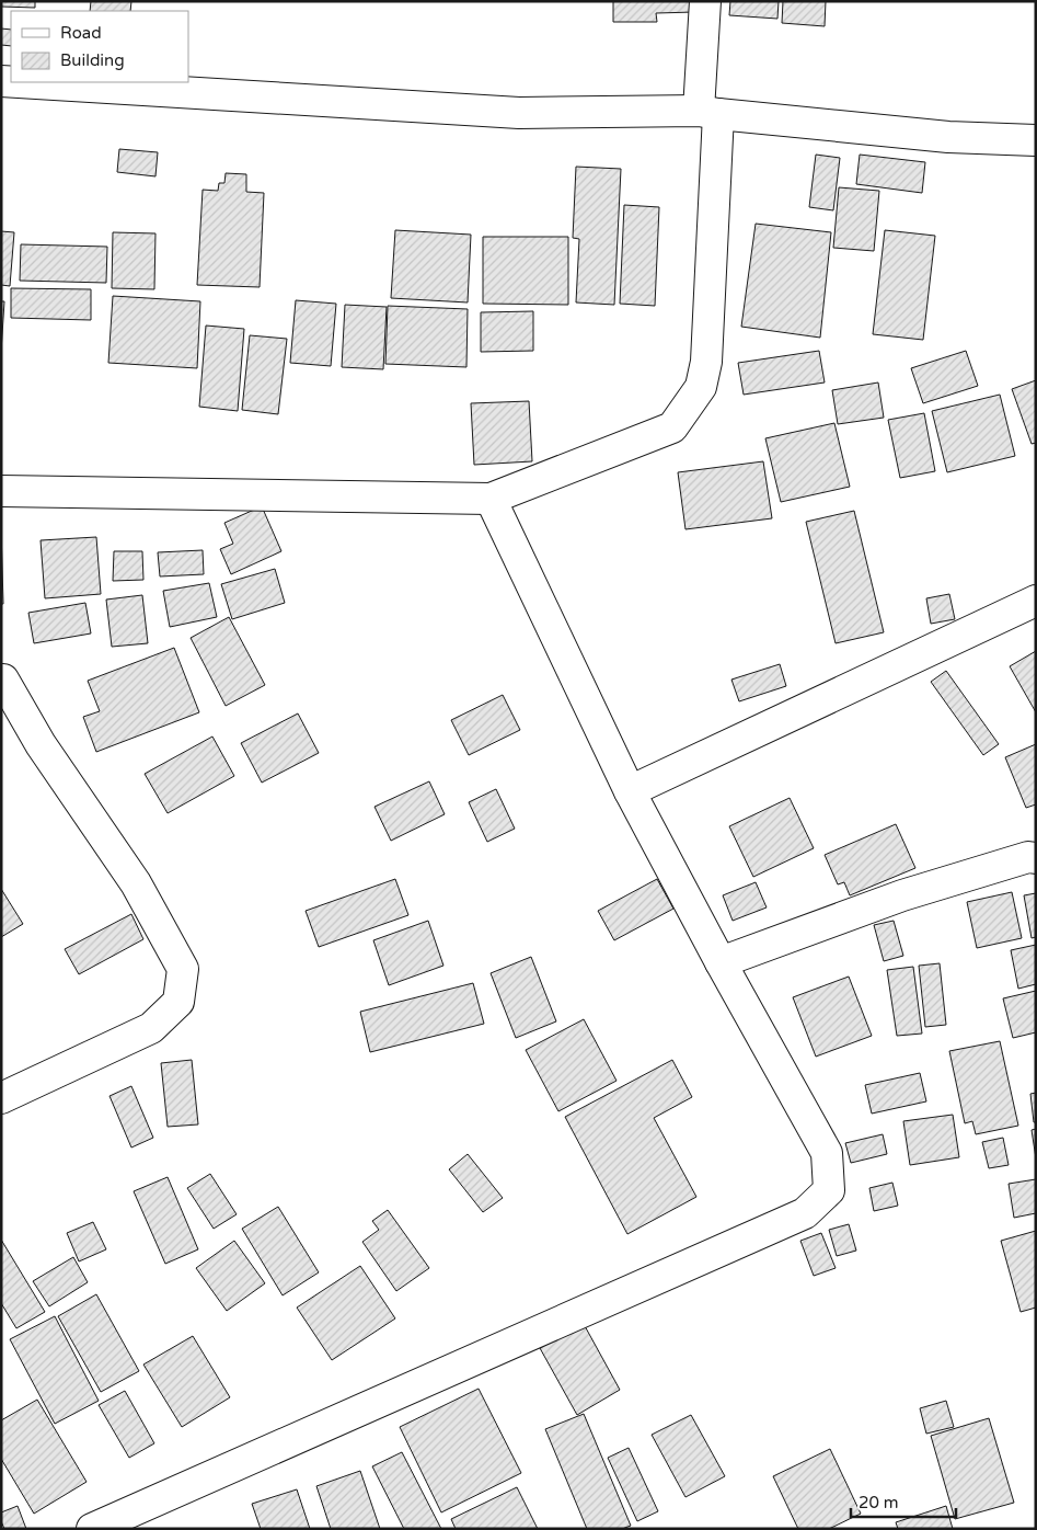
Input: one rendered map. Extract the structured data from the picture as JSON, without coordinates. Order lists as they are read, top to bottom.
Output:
{
  "legend": ["Road", "Building"],
  "scale_bar": "20 m"
}
